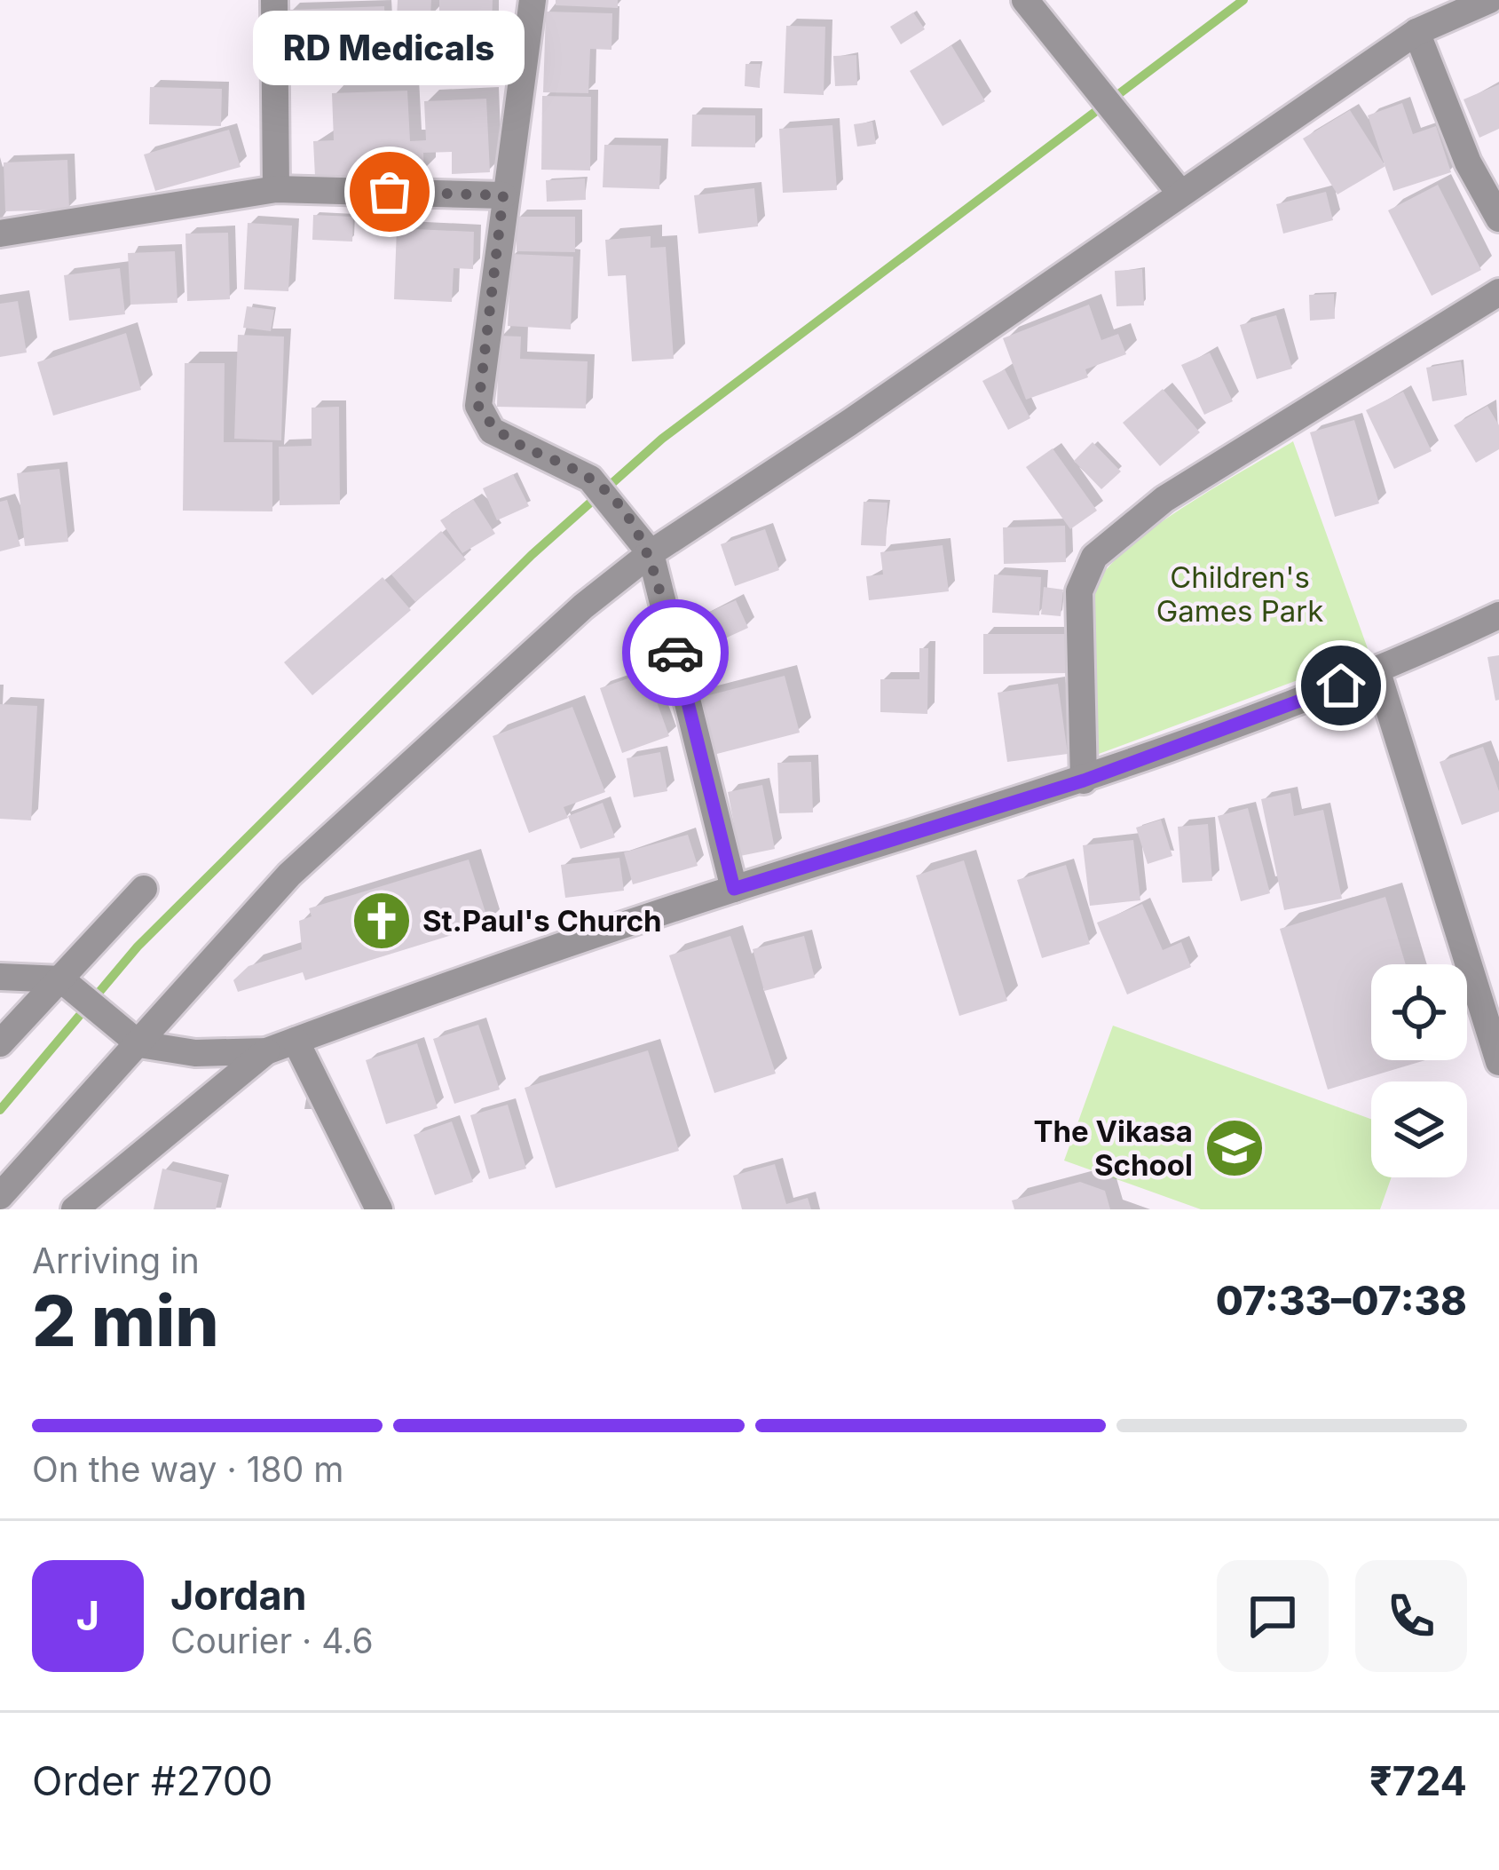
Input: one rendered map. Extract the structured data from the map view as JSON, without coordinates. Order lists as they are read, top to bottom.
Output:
{
  "parks": ["Children's Games Park"],
  "places": {
    "other": ["RD Medicals"],
    "church": ["St.Paul's Church"],
    "school or university": ["The Vikasa School"]
  },
  "page": {
    "bubble": "RD Medicals",
    "heading": ["2 min", "Arriving in", "07:33–07:38"],
    "panel": [
      "Jordan",
      "Courier · 4.6",
      "Order #2700",
      "₹724"
    ],
    "bar": "On the way · 180 m",
    "round": "J"
  }
}
